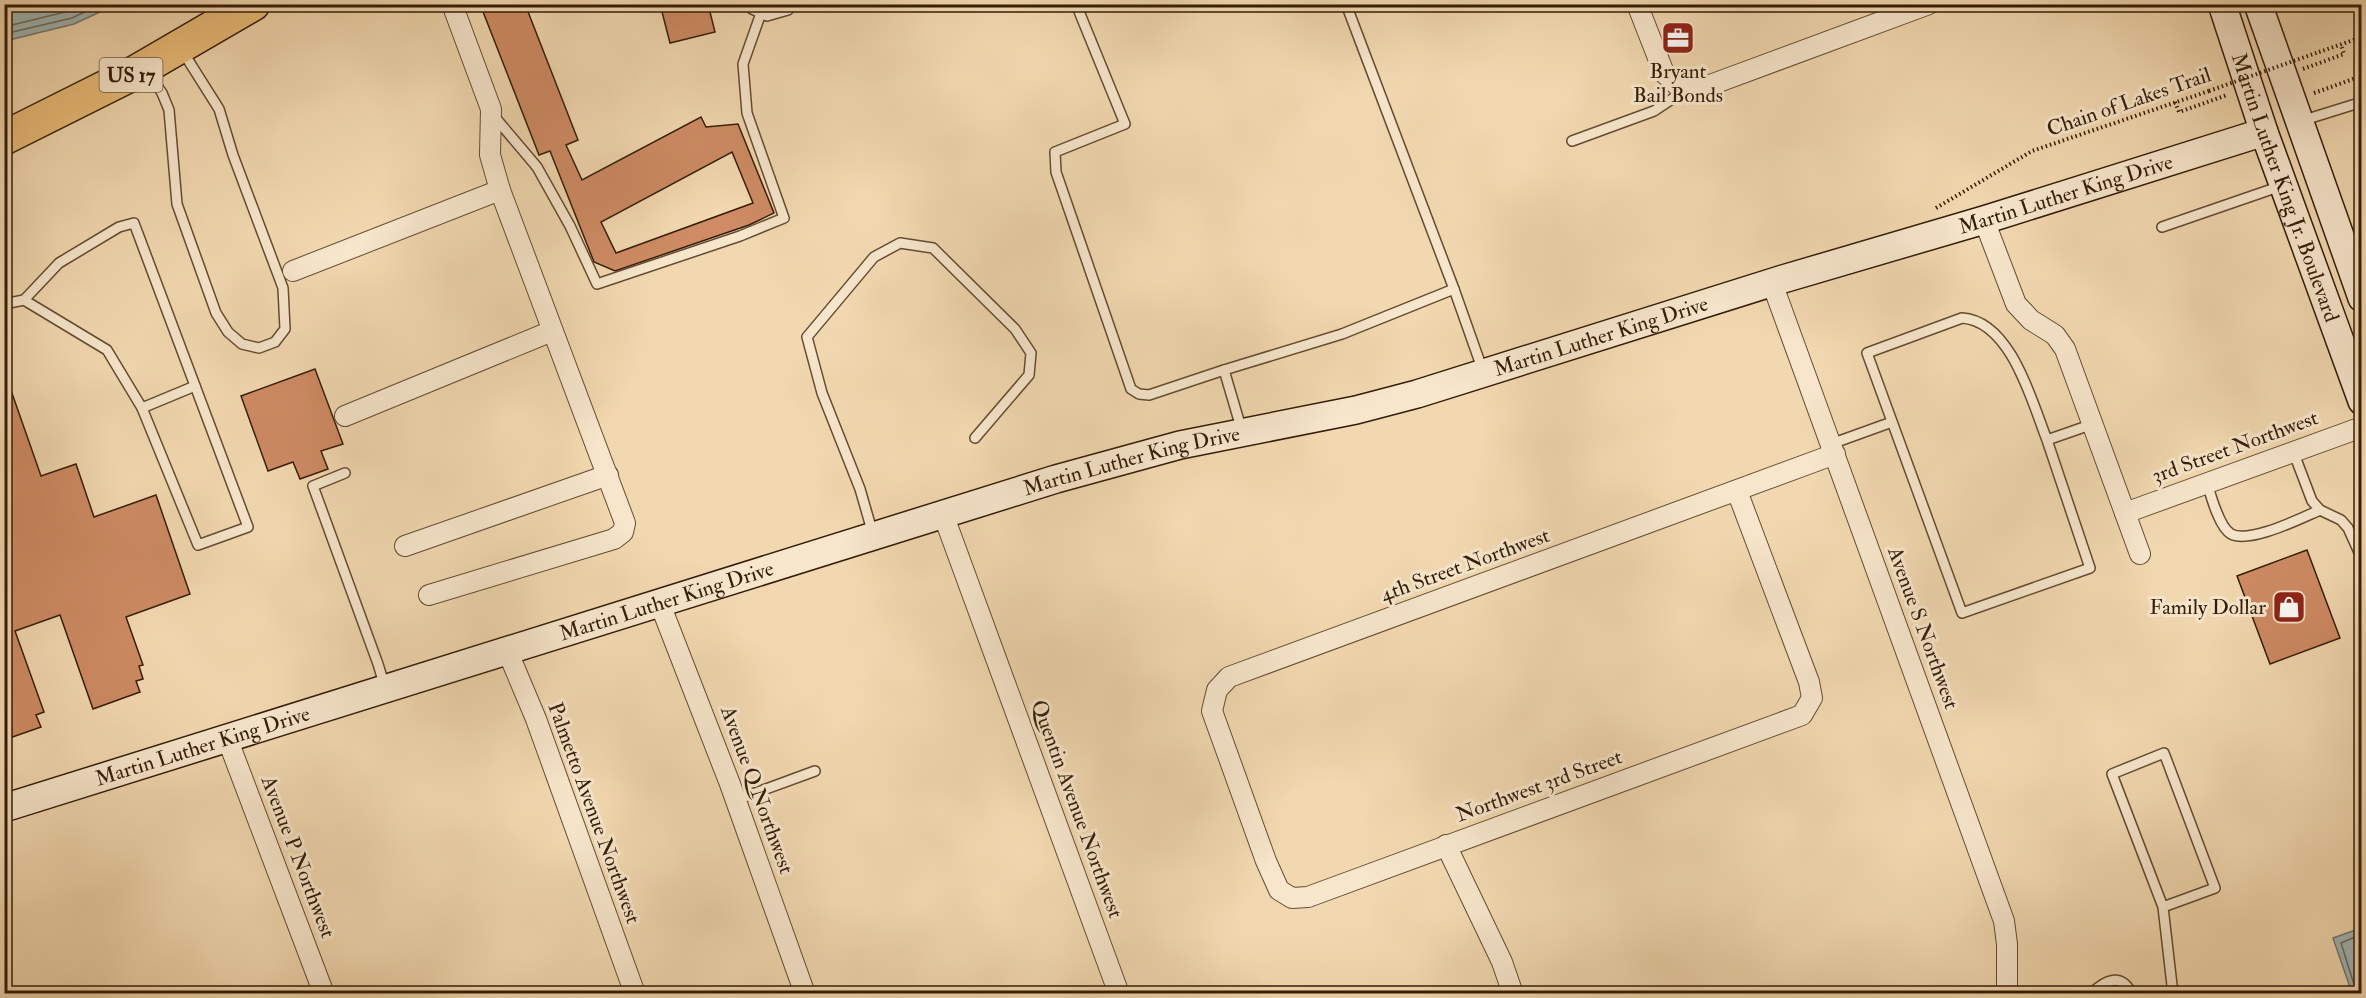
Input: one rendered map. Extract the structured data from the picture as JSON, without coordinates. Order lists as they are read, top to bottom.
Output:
{
  "streets": {
    "highway": ["US 17"],
    "street": [
      "Martin Luther King Jr. Boulevard",
      "Martin Luther King Drive",
      "3rd Street Northwest",
      "4th Street Northwest",
      "Avenue S Northwest",
      "Northwest 3rd Street",
      "Avenue Q Northwest",
      "Quentin Avenue Northwest",
      "Palmetto Avenue Northwest",
      "Avenue P Northwest"
    ],
    "path": ["Chain of Lakes Trail"]
  },
  "crossings": [
    ["Martin Luther King Jr. Boulevard", "Martin Luther King Drive"],
    ["Martin Luther King Drive", "Avenue S Northwest"],
    ["Martin Luther King Drive", "Avenue Q Northwest"],
    ["Martin Luther King Drive", "Quentin Avenue Northwest"],
    ["Martin Luther King Drive", "Palmetto Avenue Northwest"],
    ["Martin Luther King Drive", "Avenue P Northwest"],
    ["4th Street Northwest", "Avenue S Northwest"],
    ["4th Street Northwest", "Northwest 3rd Street"]
  ],
  "places": {
    "office": ["Bryant Bail Bonds"],
    "shop": ["Family Dollar"]
  }
}
